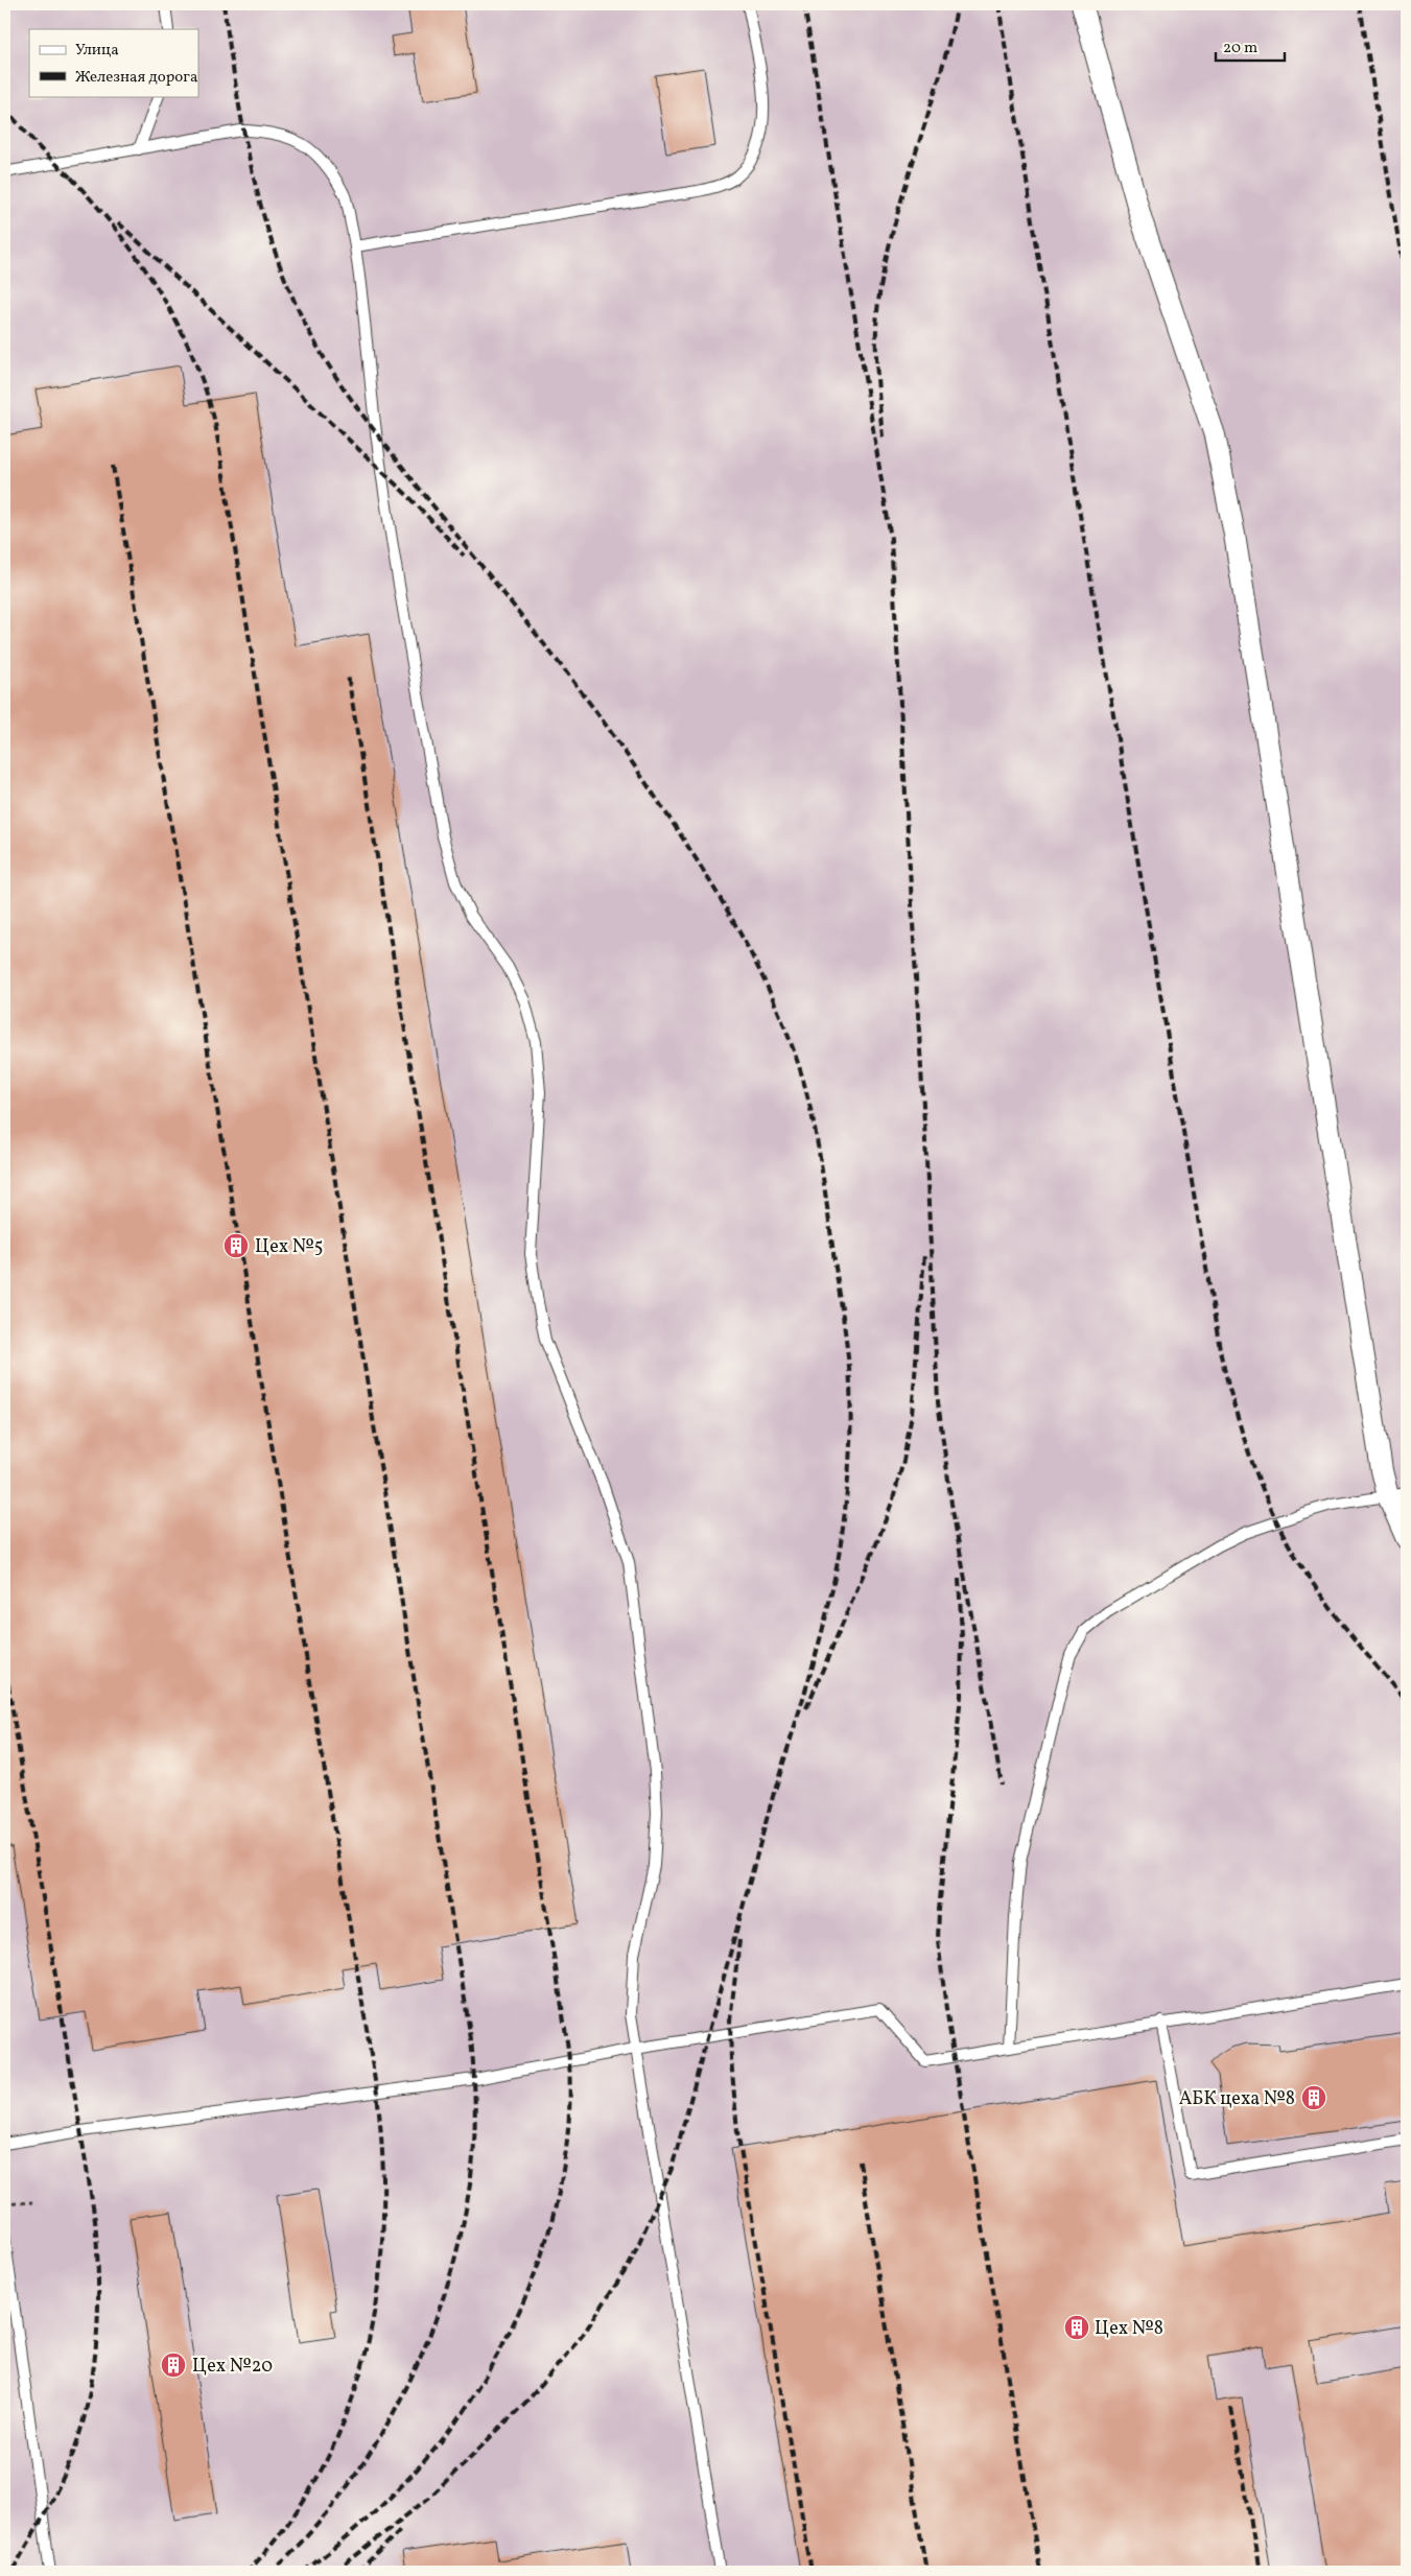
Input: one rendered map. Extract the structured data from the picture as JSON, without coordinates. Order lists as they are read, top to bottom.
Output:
{
  "places": {
    "building": [
      "Цех №5",
      "АБК цеха №8",
      "Цех №8",
      "Цех №20"
    ]
  },
  "legend": ["Улица", "Железная дорога"],
  "scale_bar": "20 m"
}
